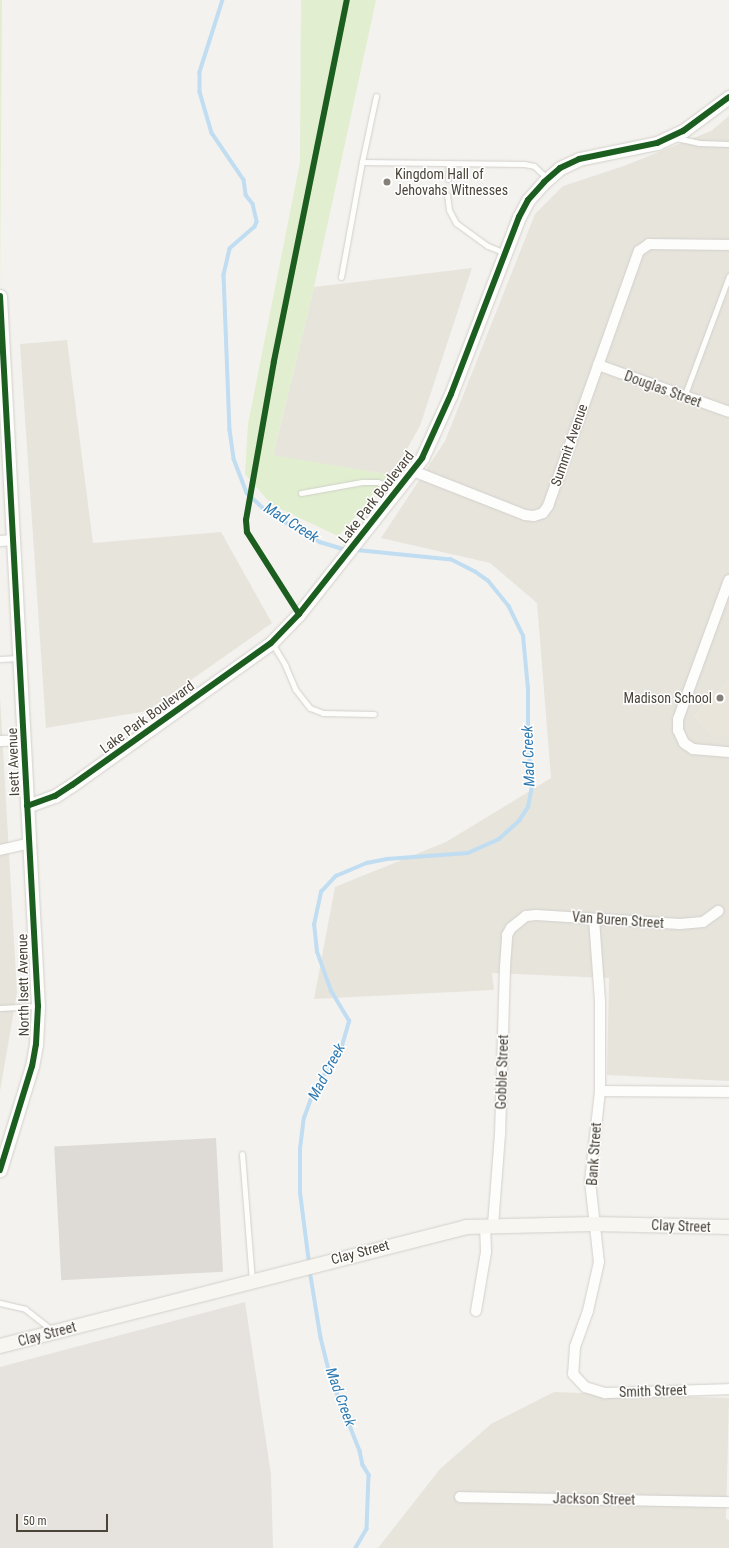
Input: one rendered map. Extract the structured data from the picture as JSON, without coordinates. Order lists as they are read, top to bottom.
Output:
{
  "streets": {
    "main road": ["Clay Street"],
    "street": [
      "Douglas Street",
      "Summit Avenue",
      "Lake Park Boulevard",
      "Isett Avenue",
      "Van Buren Street",
      "North Isett Avenue",
      "Gobble Street",
      "Bank Street",
      "Smith Street",
      "Jackson Street"
    ]
  },
  "crossings": [
    ["Douglas Street", "Summit Avenue"],
    ["Summit Avenue", "Lake Park Boulevard"],
    ["Lake Park Boulevard", "Isett Avenue"],
    ["Isett Avenue", "North Isett Avenue"],
    ["Van Buren Street", "Gobble Street"],
    ["Van Buren Street", "Bank Street"],
    ["Gobble Street", "Clay Street"],
    ["Bank Street", "Clay Street"],
    ["Bank Street", "Smith Street"]
  ],
  "water": ["Mad Creek"],
  "places": ["Kingdom Hall of Jehovahs Witnesses", "Madison School"],
  "scale_bar": "50 m"
}
